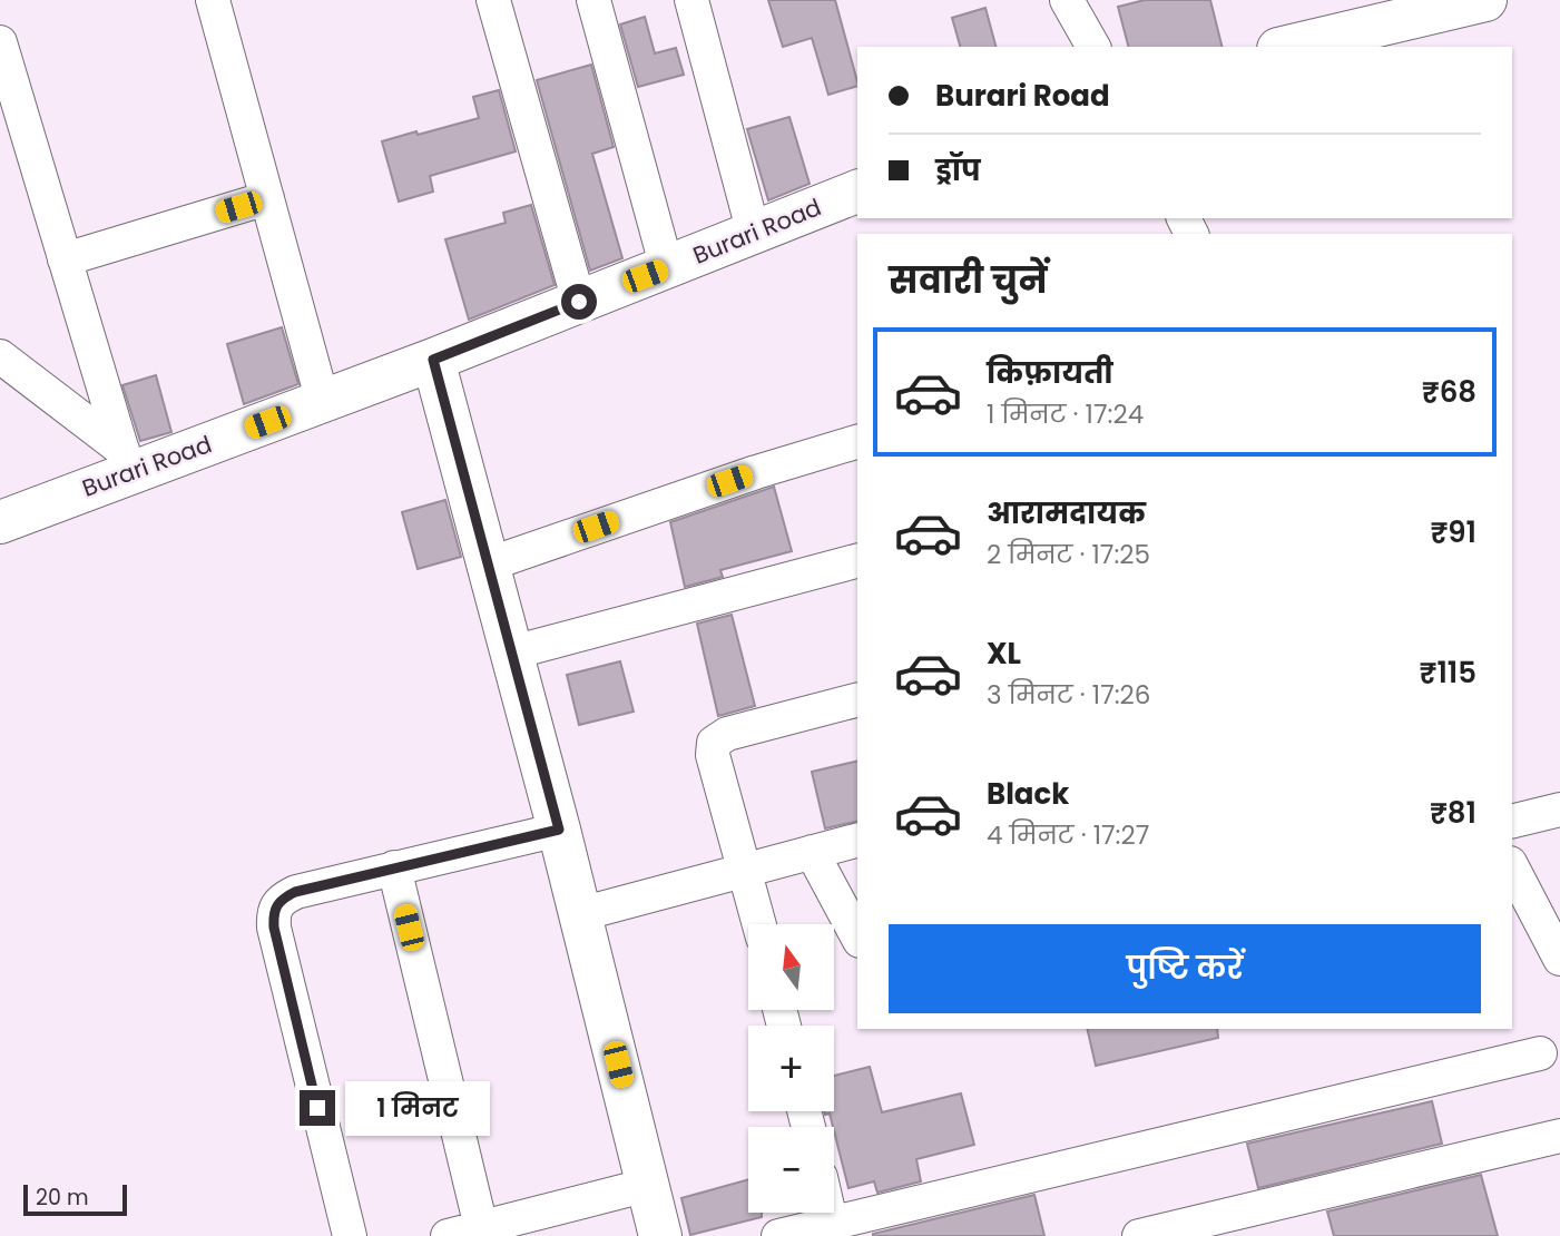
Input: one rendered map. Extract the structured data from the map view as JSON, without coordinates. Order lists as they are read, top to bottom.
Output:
{
  "streets": {
    "main road": ["Burari Road"]
  },
  "scale_bar": "20 m",
  "north": "top",
  "page": {
    "banner": ["Burari Road", "ड्रॉप"],
    "heading": "सवारी चुनें",
    "list": [
      {
        "name": "किफ़ायती",
        "note": "1 मिनट · 17:24",
        "value": "₹68"
      },
      {
        "name": "आरामदायक",
        "note": "2 मिनट · 17:25",
        "value": "₹91"
      },
      {
        "name": "XL",
        "note": "3 मिनट · 17:26",
        "value": "₹115"
      },
      {
        "name": "Black",
        "note": "4 मिनट · 17:27",
        "value": "₹81"
      }
    ],
    "buttons": "पुष्टि करें",
    "map_buttons": ["+", "−"],
    "bubble": "1 मिनट",
    "scale": "20 m"
  }
}
